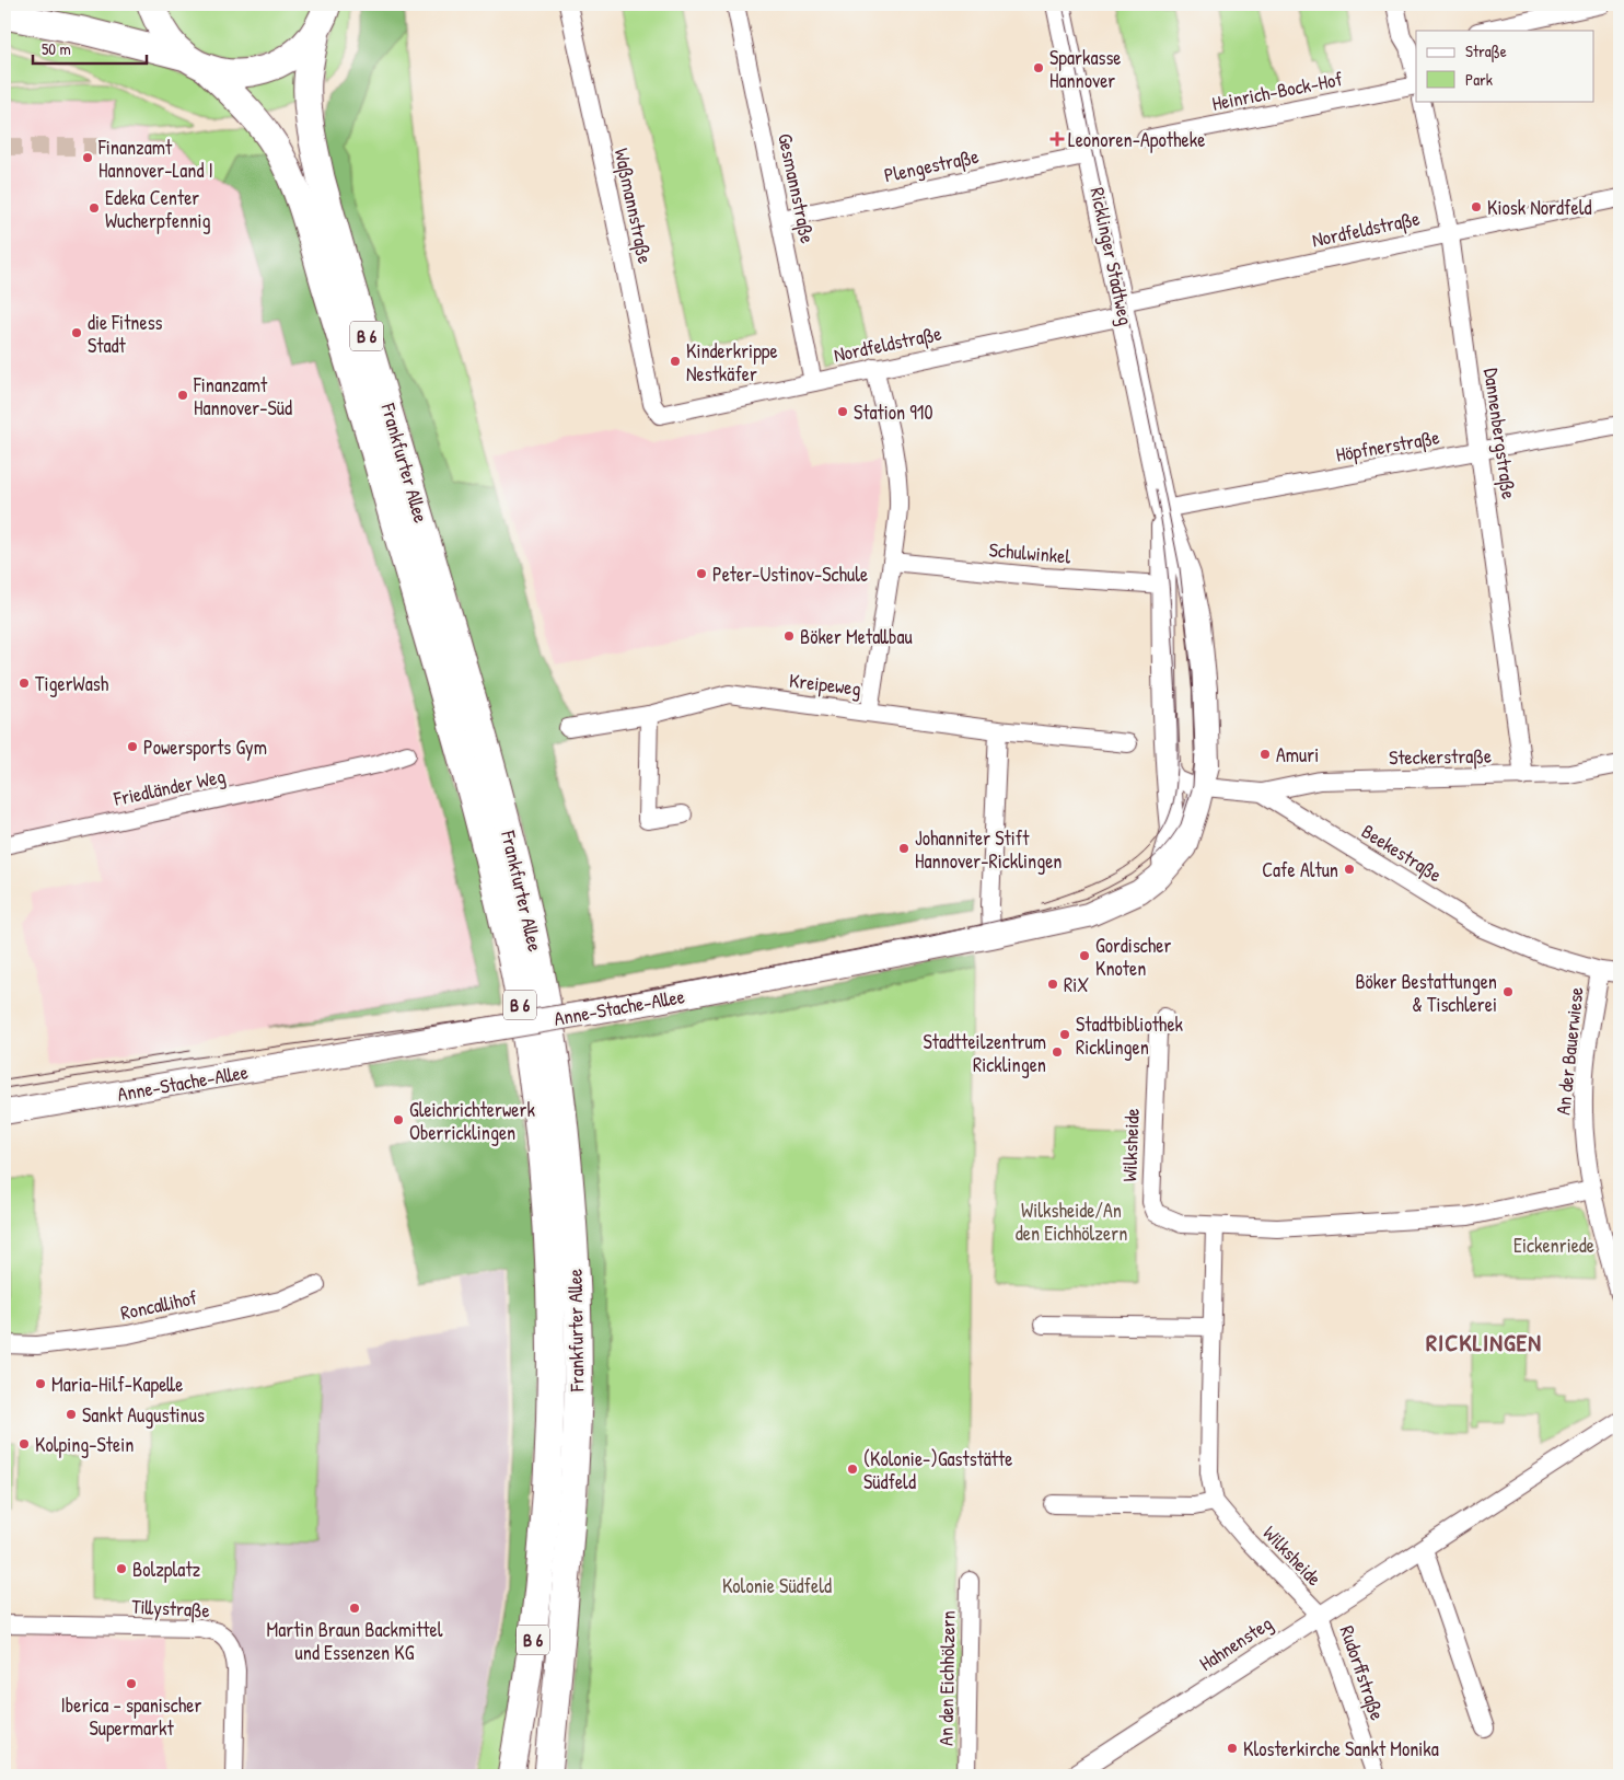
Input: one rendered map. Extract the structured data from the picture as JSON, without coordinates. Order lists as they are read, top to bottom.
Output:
{
  "streets": {
    "main road": ["B 6", "Frankfurter Allee"],
    "street": [
      "Heinrich-Bock-Hof",
      "Plengestraße",
      "Gesmannstraße",
      "Waßmannstraße",
      "Nordfeldstraße",
      "Ricklinger Stadtweg",
      "Dannenbergstraße",
      "Höpfnerstraße",
      "Schulwinkel",
      "Kreipeweg",
      "Steckerstraße",
      "Friedländer Weg",
      "Beekestraße",
      "Anne-Stache-Allee",
      "An der Bauerwiese",
      "Wilksheide",
      "Roncallihof",
      "Tillystraße",
      "Hahnensteg",
      "Rudorffstraße",
      "An den Eichhölzern"
    ]
  },
  "crossings": [
    ["Plengestraße", "Gesmannstraße"],
    ["Plengestraße", "Ricklinger Stadtweg"],
    ["Gesmannstraße", "Nordfeldstraße"],
    ["Waßmannstraße", "Nordfeldstraße"],
    ["Nordfeldstraße", "Ricklinger Stadtweg"],
    ["Nordfeldstraße", "Dannenbergstraße"],
    ["Ricklinger Stadtweg", "Höpfnerstraße"],
    ["Ricklinger Stadtweg", "Schulwinkel"],
    ["Ricklinger Stadtweg", "Beekestraße"],
    ["Ricklinger Stadtweg", "Anne-Stache-Allee"],
    ["B 6", "Frankfurter Allee"],
    ["Dannenbergstraße", "Höpfnerstraße"],
    ["Dannenbergstraße", "Steckerstraße"],
    ["Steckerstraße", "Beekestraße"],
    ["Beekestraße", "Anne-Stache-Allee"],
    ["Beekestraße", "An der Bauerwiese"],
    ["Wilksheide", "Hahnensteg"],
    ["Wilksheide", "Rudorffstraße"],
    ["Hahnensteg", "Rudorffstraße"]
  ],
  "districts": ["RICKLINGEN"],
  "parks": ["Wilksheide/An den Eichhölzern", "Eickenriede", "Kolonie Südfeld"],
  "places": {
    "other": [
      "Sparkasse Hannover",
      "Finanzamt Hannover-Land I",
      "Kiosk Nordfeld",
      "Edeka Center Wucherpfennig",
      "die Fitness Stadt",
      "Kinderkrippe Nestkäfer",
      "Finanzamt Hannover-Süd",
      "Station 910",
      "Peter-Ustinov-Schule",
      "Böker Metallbau",
      "TigerWash",
      "Powersports Gym",
      "Amuri",
      "Johanniter Stift Hannover-Ricklingen",
      "Cafe Altun",
      "Gordischer Knoten",
      "RiX",
      "Böker Bestattungen & Tischlerei",
      "Stadtbibliothek Ricklingen",
      "Stadtteilzentrum Ricklingen",
      "Gleichrichterwerk Oberricklingen",
      "Maria-Hilf-Kapelle",
      "Sankt Augustinus",
      "Kolping-Stein",
      "(Kolonie-)Gaststätte Südfeld",
      "Bolzplatz",
      "Martin Braun Backmittel und Essenzen KG",
      "Iberica - spanischer Supermarkt",
      "Klosterkirche Sankt Monika"
    ],
    "health": ["Leonoren-Apotheke"]
  },
  "legend": ["Straße", "Park"],
  "scale_bar": "50 m"
}
